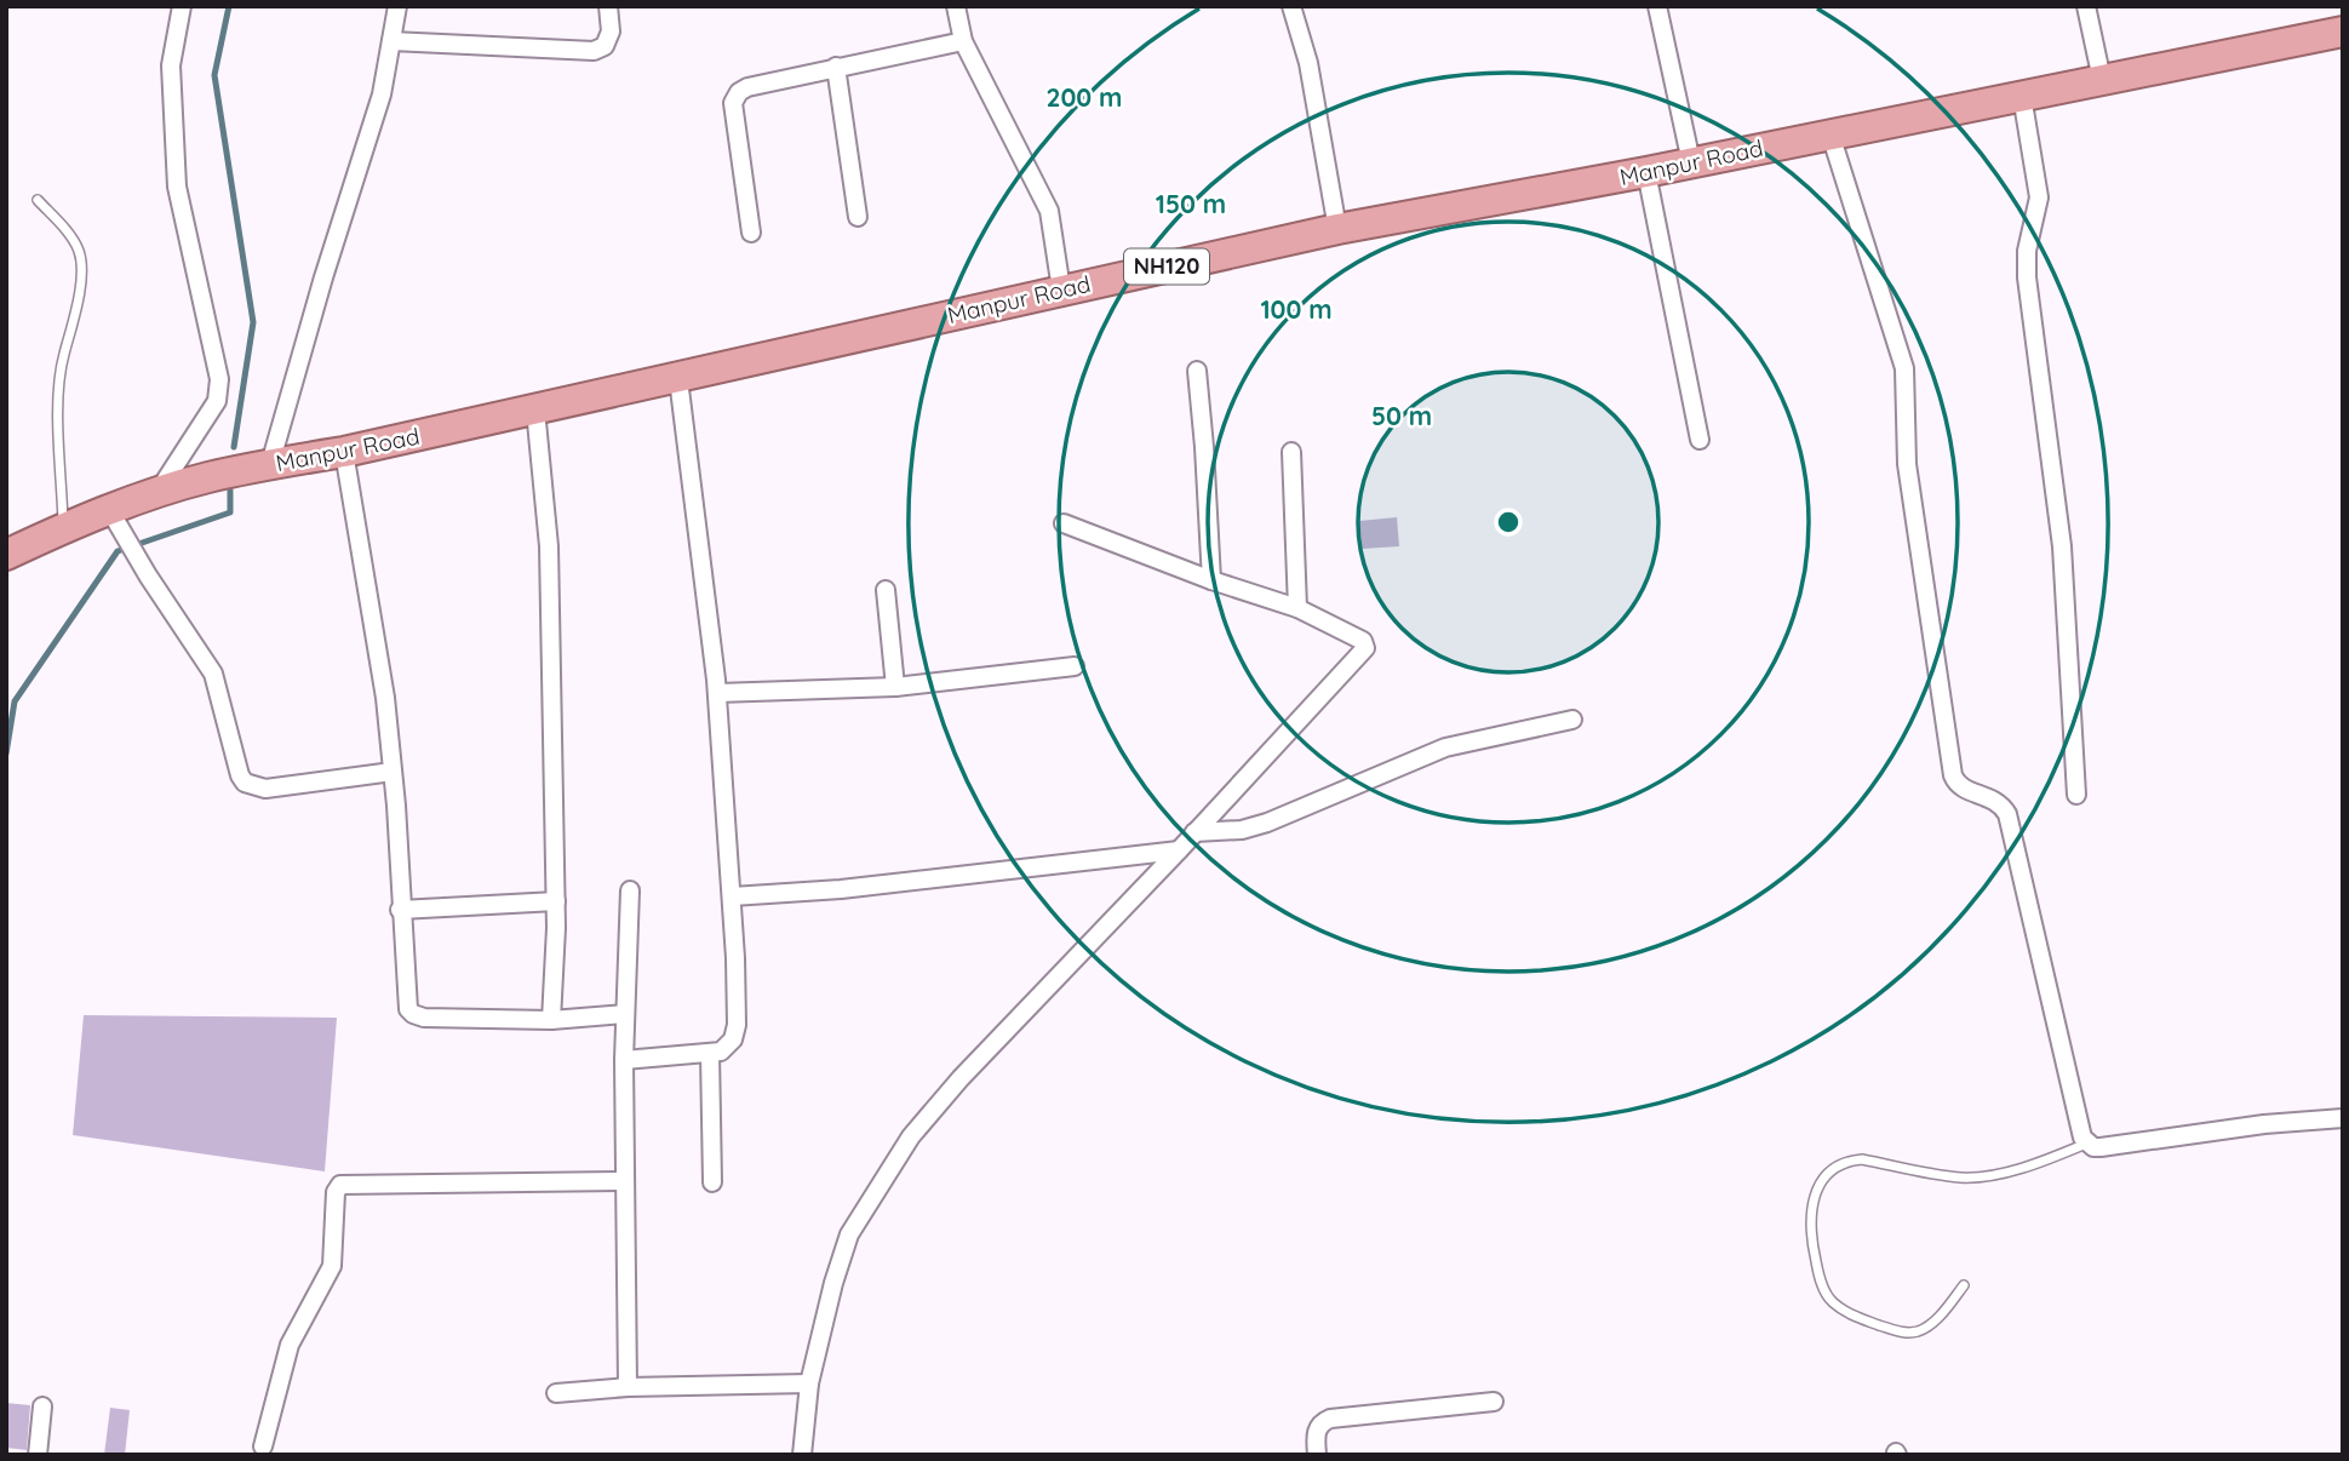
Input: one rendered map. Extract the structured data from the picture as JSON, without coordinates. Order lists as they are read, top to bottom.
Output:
{
  "streets": {
    "highway": ["Manpur Road", "NH120"]
  },
  "rings": [
    "200 m",
    "150 m",
    "100 m",
    "50 m"
  ]
}
